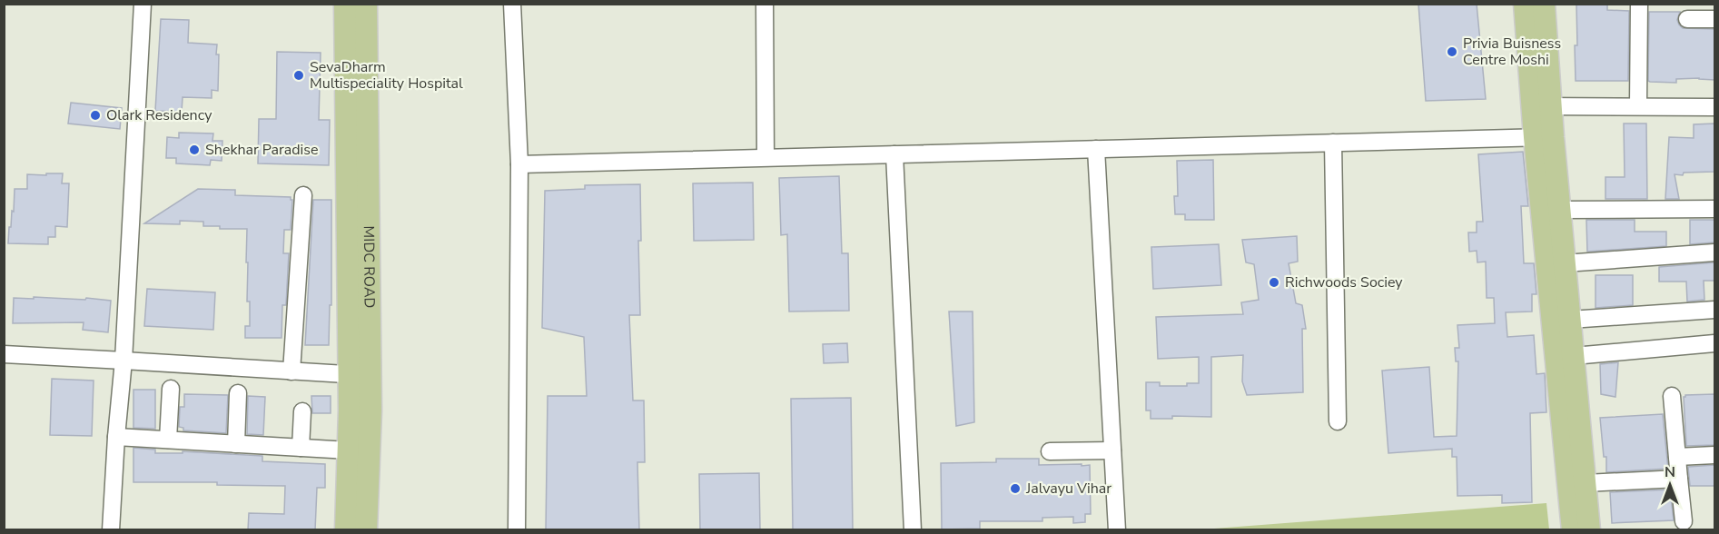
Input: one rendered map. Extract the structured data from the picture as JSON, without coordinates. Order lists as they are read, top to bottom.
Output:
{
  "streets": {
    "main road": ["MIDC ROAD"]
  },
  "places": [
    "Privia Buisness Centre Moshi",
    "SevaDharm Multispeciality Hospital",
    "Olark Residency",
    "Shekhar Paradise",
    "Richwoods Sociey",
    "Jalvayu Vihar"
  ],
  "north": "top"
}
